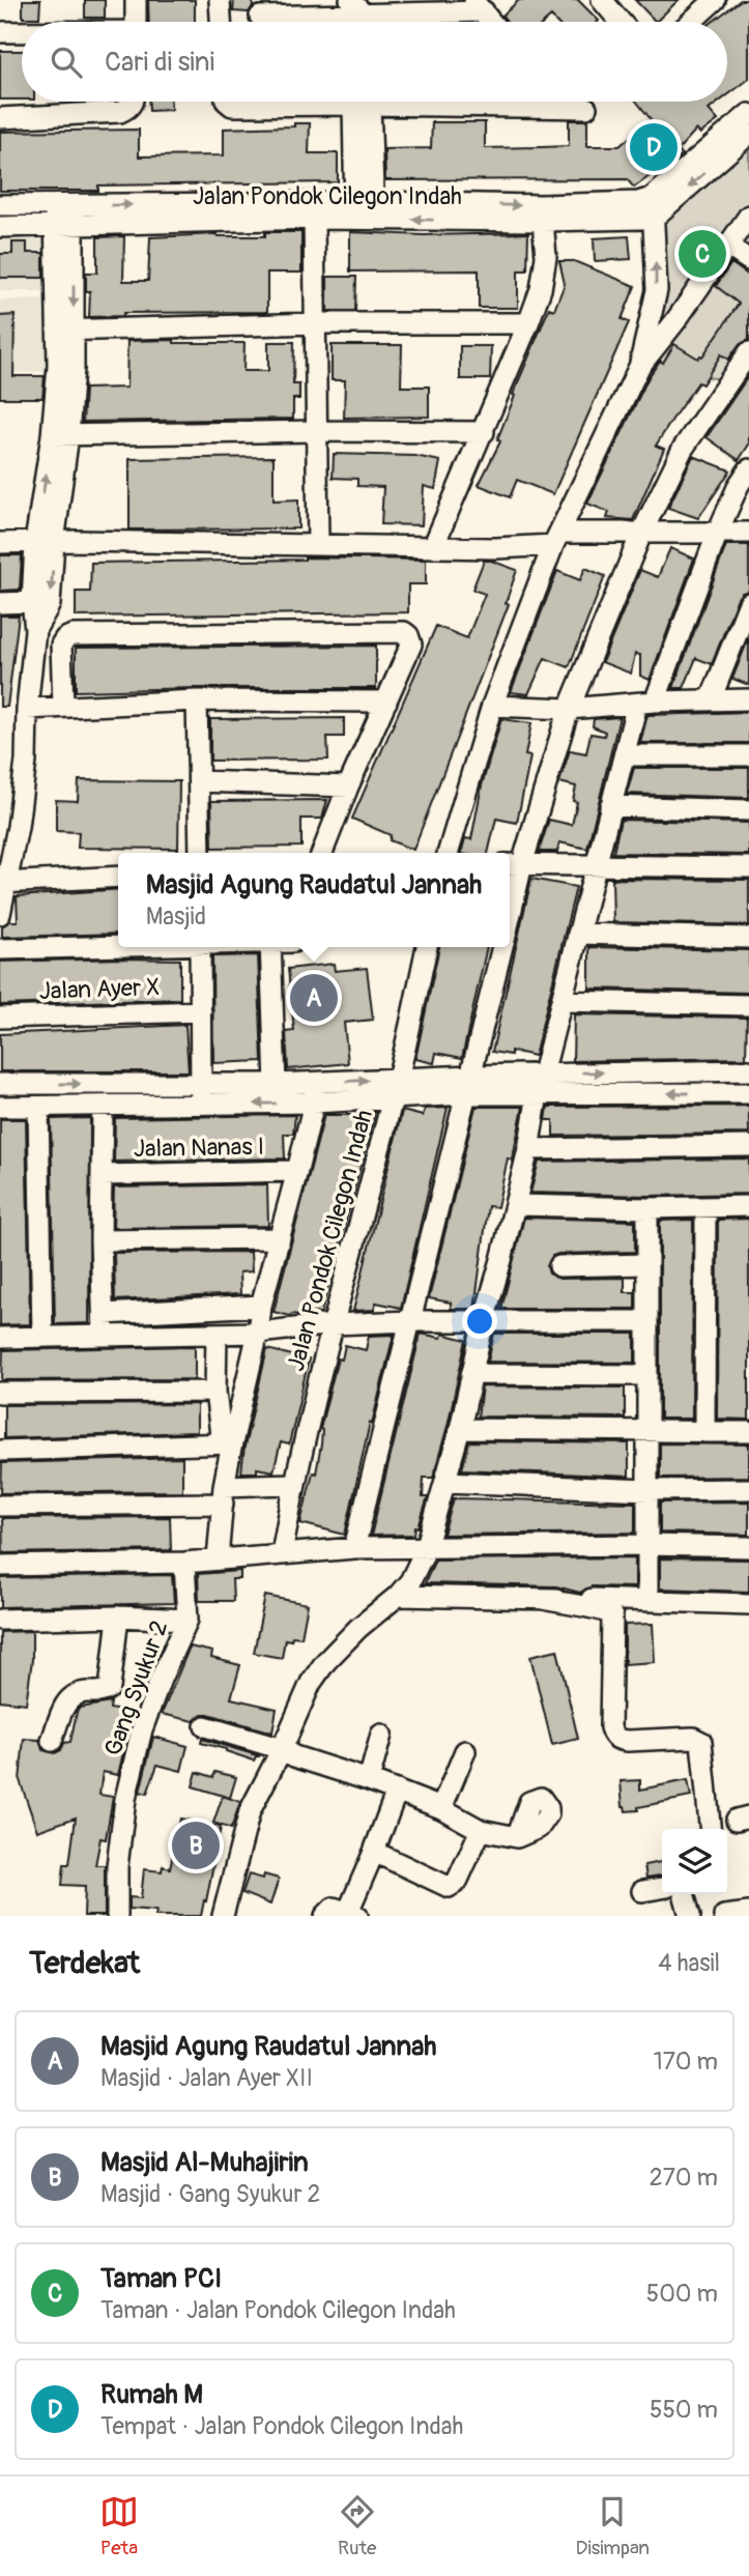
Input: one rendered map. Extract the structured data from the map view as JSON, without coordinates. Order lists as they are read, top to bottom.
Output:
{
  "streets": {
    "street": [
      "Jalan Pondok Cilegon Indah",
      "Jalan Ayer X",
      "Jalan Nanas I",
      "Gang Syukur 2"
    ]
  },
  "page": {
    "search": "Cari di sini",
    "pins": [
      "D",
      "C",
      "A",
      "B"
    ],
    "popup": ["Masjid Agung Raudatul Jannah", "Masjid"],
    "heading": ["Terdekat", "4 hasil"],
    "list": [
      {
        "mark": "A",
        "name": "Masjid Agung Raudatul Jannah",
        "note": "Masjid · Jalan Ayer XII",
        "value": "170 m"
      },
      {
        "mark": "B",
        "name": "Masjid Al-Muhajirin",
        "note": "Masjid · Gang Syukur 2",
        "value": "270 m"
      },
      {
        "mark": "C",
        "name": "Taman PCI",
        "note": "Taman · Jalan Pondok Cilegon Indah",
        "value": "500 m"
      },
      {
        "mark": "D",
        "name": "Rumah M",
        "note": "Tempat · Jalan Pondok Cilegon Indah",
        "value": "550 m"
      }
    ],
    "nav": ["Peta", "Rute", "Disimpan"]
  }
}
